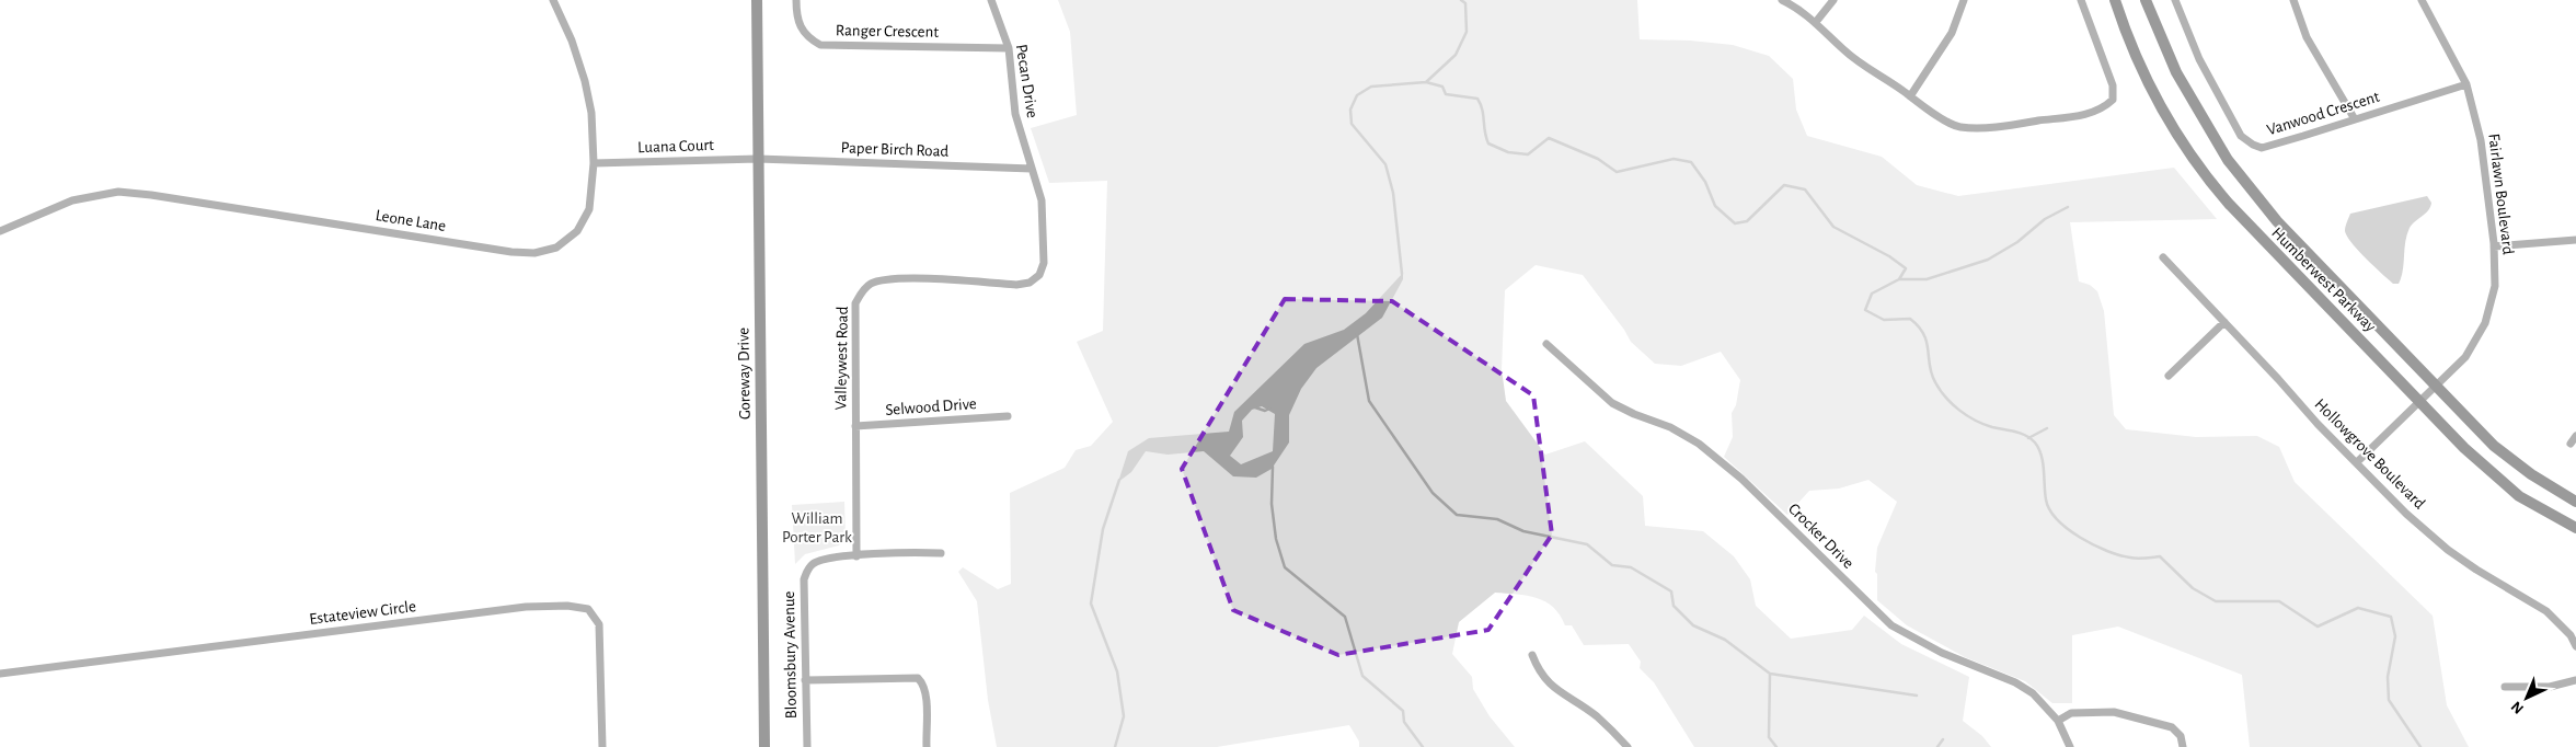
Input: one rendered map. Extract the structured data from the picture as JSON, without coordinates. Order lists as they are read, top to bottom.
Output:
{
  "streets": {
    "main road": ["Humberwest Parkway", "Goreway Drive"],
    "street": [
      "Ranger Crescent",
      "Pecan Drive",
      "Vanwood Crescent",
      "Luana Court",
      "Paper Birch Road",
      "Fairlawn Boulevard",
      "Leone Lane",
      "Valleywest Road",
      "Selwood Drive",
      "Hollowgrove Boulevard",
      "Crocker Drive",
      "Estateview Circle",
      "Bloomsbury Avenue"
    ]
  },
  "crossings": [
    ["Ranger Crescent", "Pecan Drive"],
    ["Pecan Drive", "Paper Birch Road"],
    ["Pecan Drive", "Valleywest Road"],
    ["Vanwood Crescent", "Fairlawn Boulevard"],
    ["Luana Court", "Paper Birch Road"],
    ["Luana Court", "Leone Lane"],
    ["Luana Court", "Goreway Drive"],
    ["Paper Birch Road", "Valleywest Road"],
    ["Paper Birch Road", "Goreway Drive"],
    ["Fairlawn Boulevard", "Humberwest Parkway"],
    ["Fairlawn Boulevard", "Hollowgrove Boulevard"],
    ["Valleywest Road", "Selwood Drive"],
    ["Valleywest Road", "Bloomsbury Avenue"]
  ],
  "parks": ["William Porter Park"],
  "north": "bottom left"
}
